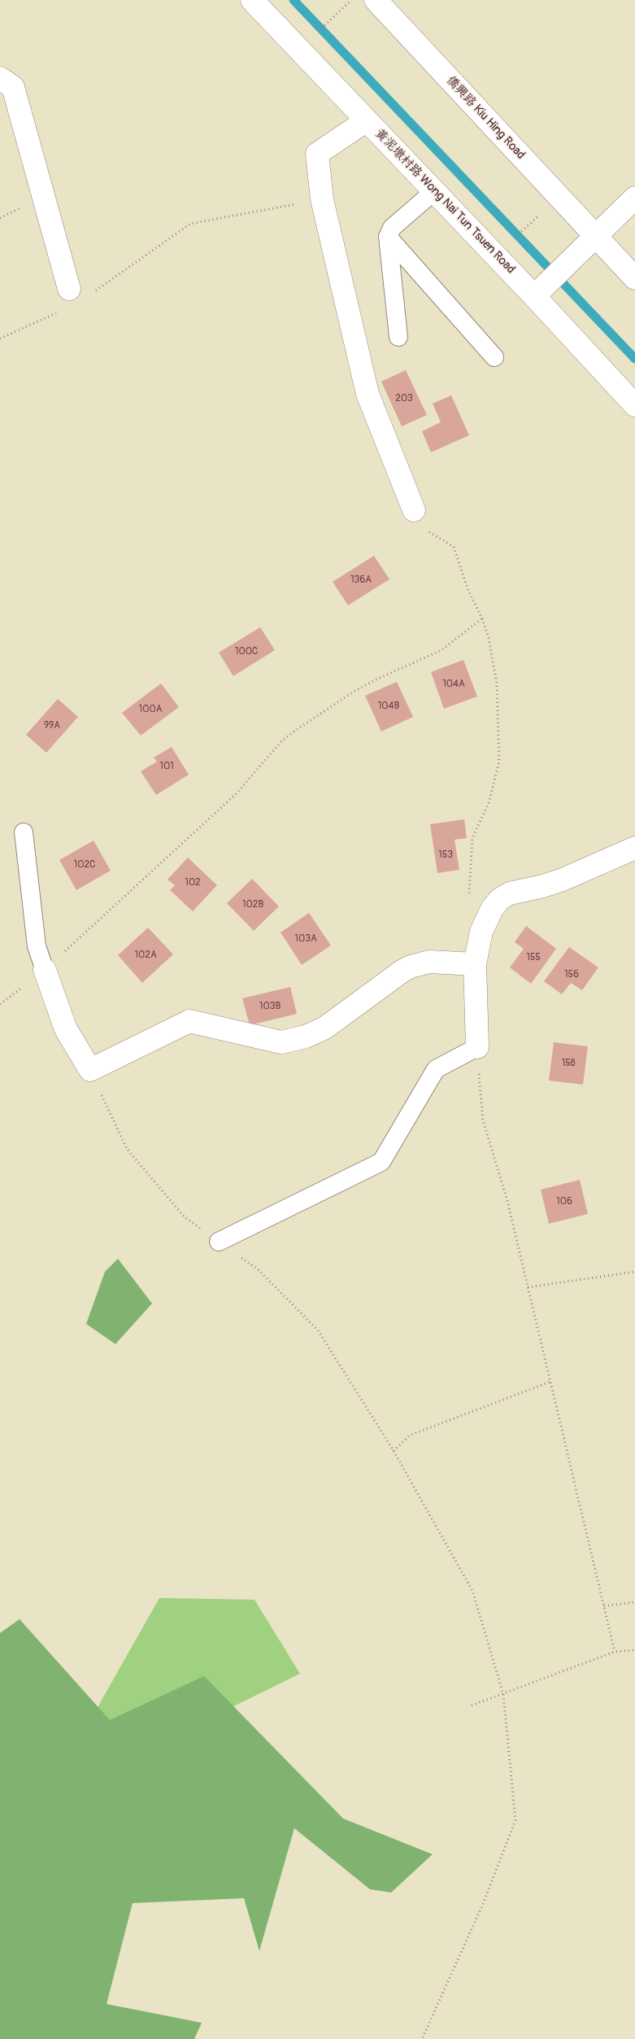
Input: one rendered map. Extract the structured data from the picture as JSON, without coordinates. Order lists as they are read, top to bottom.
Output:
{
  "streets": {
    "street": ["僑興路 Kiu Hing Road", "黃泥墩村路 Wong Nai Tun Tsuen Road"]
  },
  "house_numbers": [
    "203",
    "136A",
    "100C",
    "104A",
    "104B",
    "100A",
    "99A",
    "101",
    "153",
    "102C",
    "102",
    "102B",
    "103A",
    "102A",
    "155",
    "156",
    "103B",
    "158",
    "106"
  ]
}
